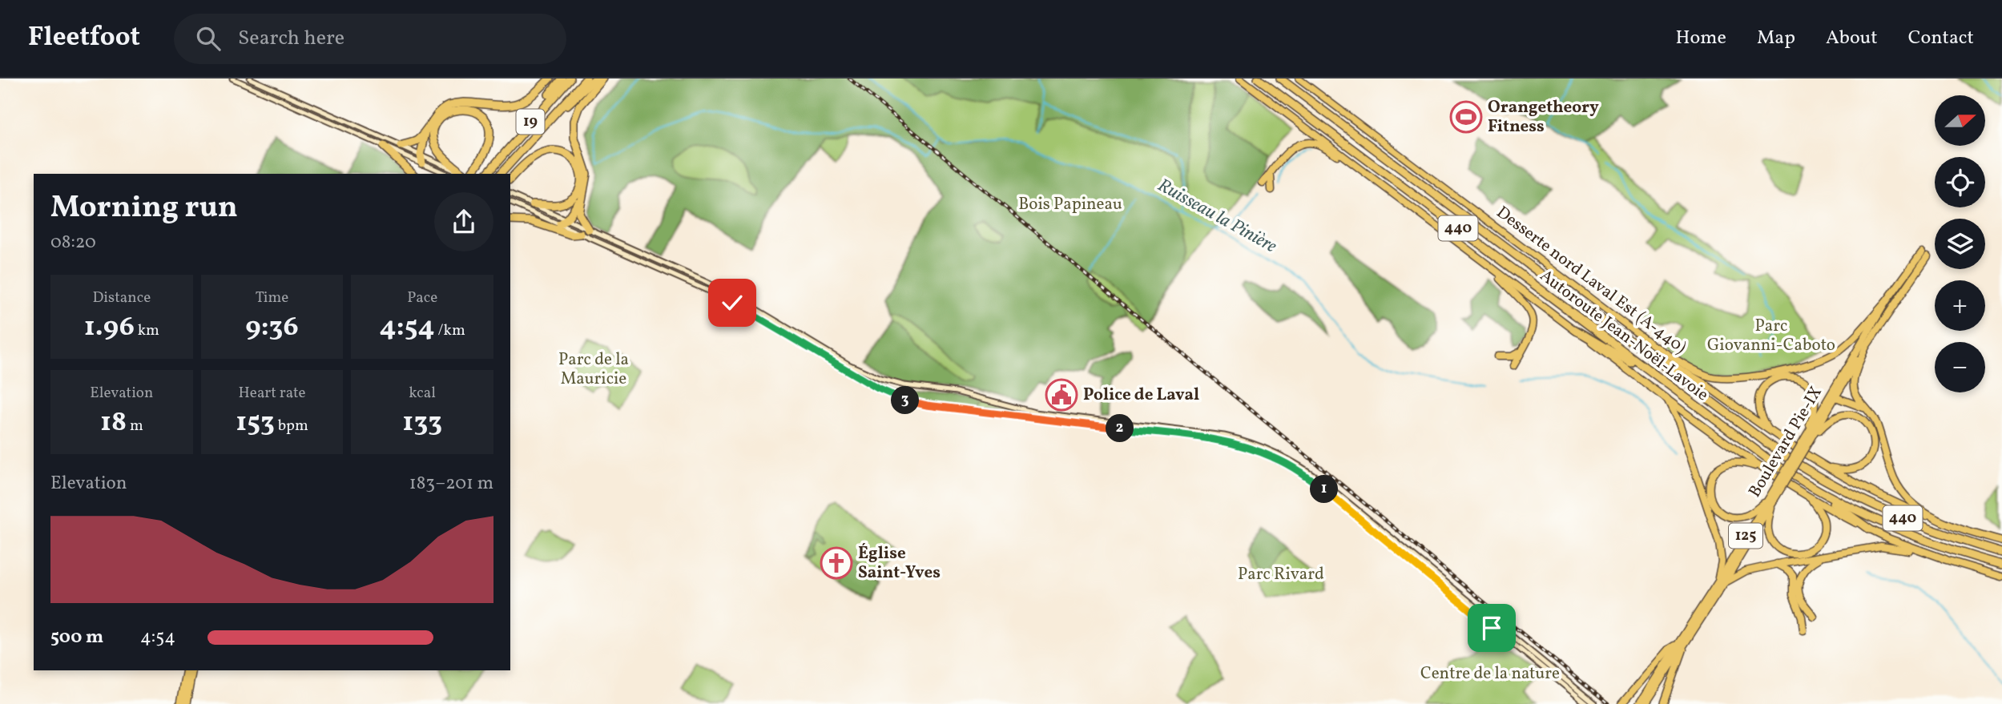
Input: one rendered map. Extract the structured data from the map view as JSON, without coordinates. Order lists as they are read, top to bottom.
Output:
{
  "streets": {
    "highway": [
      "19",
      "440",
      "Desserte nord Laval Est (A-440)",
      "Autoroute Jean-Noël-Lavoie",
      "Boulevard Pie-IX",
      "125"
    ]
  },
  "water": ["Ruisseau la Pinière"],
  "parks": [
    "Bois Papineau",
    "Parc Giovanni-Caboto",
    "Parc de la Mauricie",
    "Parc Rivard",
    "Centre de la nature"
  ],
  "places": {
    "sports": ["Orangetheory Fitness"],
    "public building": ["Police de Laval"],
    "church": ["Église Saint-Yves"]
  },
  "north": "right",
  "page": {
    "header": "Fleetfoot",
    "search": "Search here",
    "nav": [
      "Home",
      "Map",
      "About",
      "Contact"
    ],
    "map_buttons": ["+", "−"],
    "heading": ["Morning run", "08:20"],
    "stats": [
      ["Distance", "1.96 km"],
      ["Time", "9:36"],
      ["Pace", "4:54 /km"],
      ["Elevation", "18 m"],
      ["Heart rate", "153 bpm"],
      ["kcal", "133"]
    ],
    "pins": ["3", "2", "1"],
    "chart": ["Elevation", "183–201 m"],
    "list": [
      {
        "name": "500 m",
        "note": "4:54"
      }
    ]
  }
}
